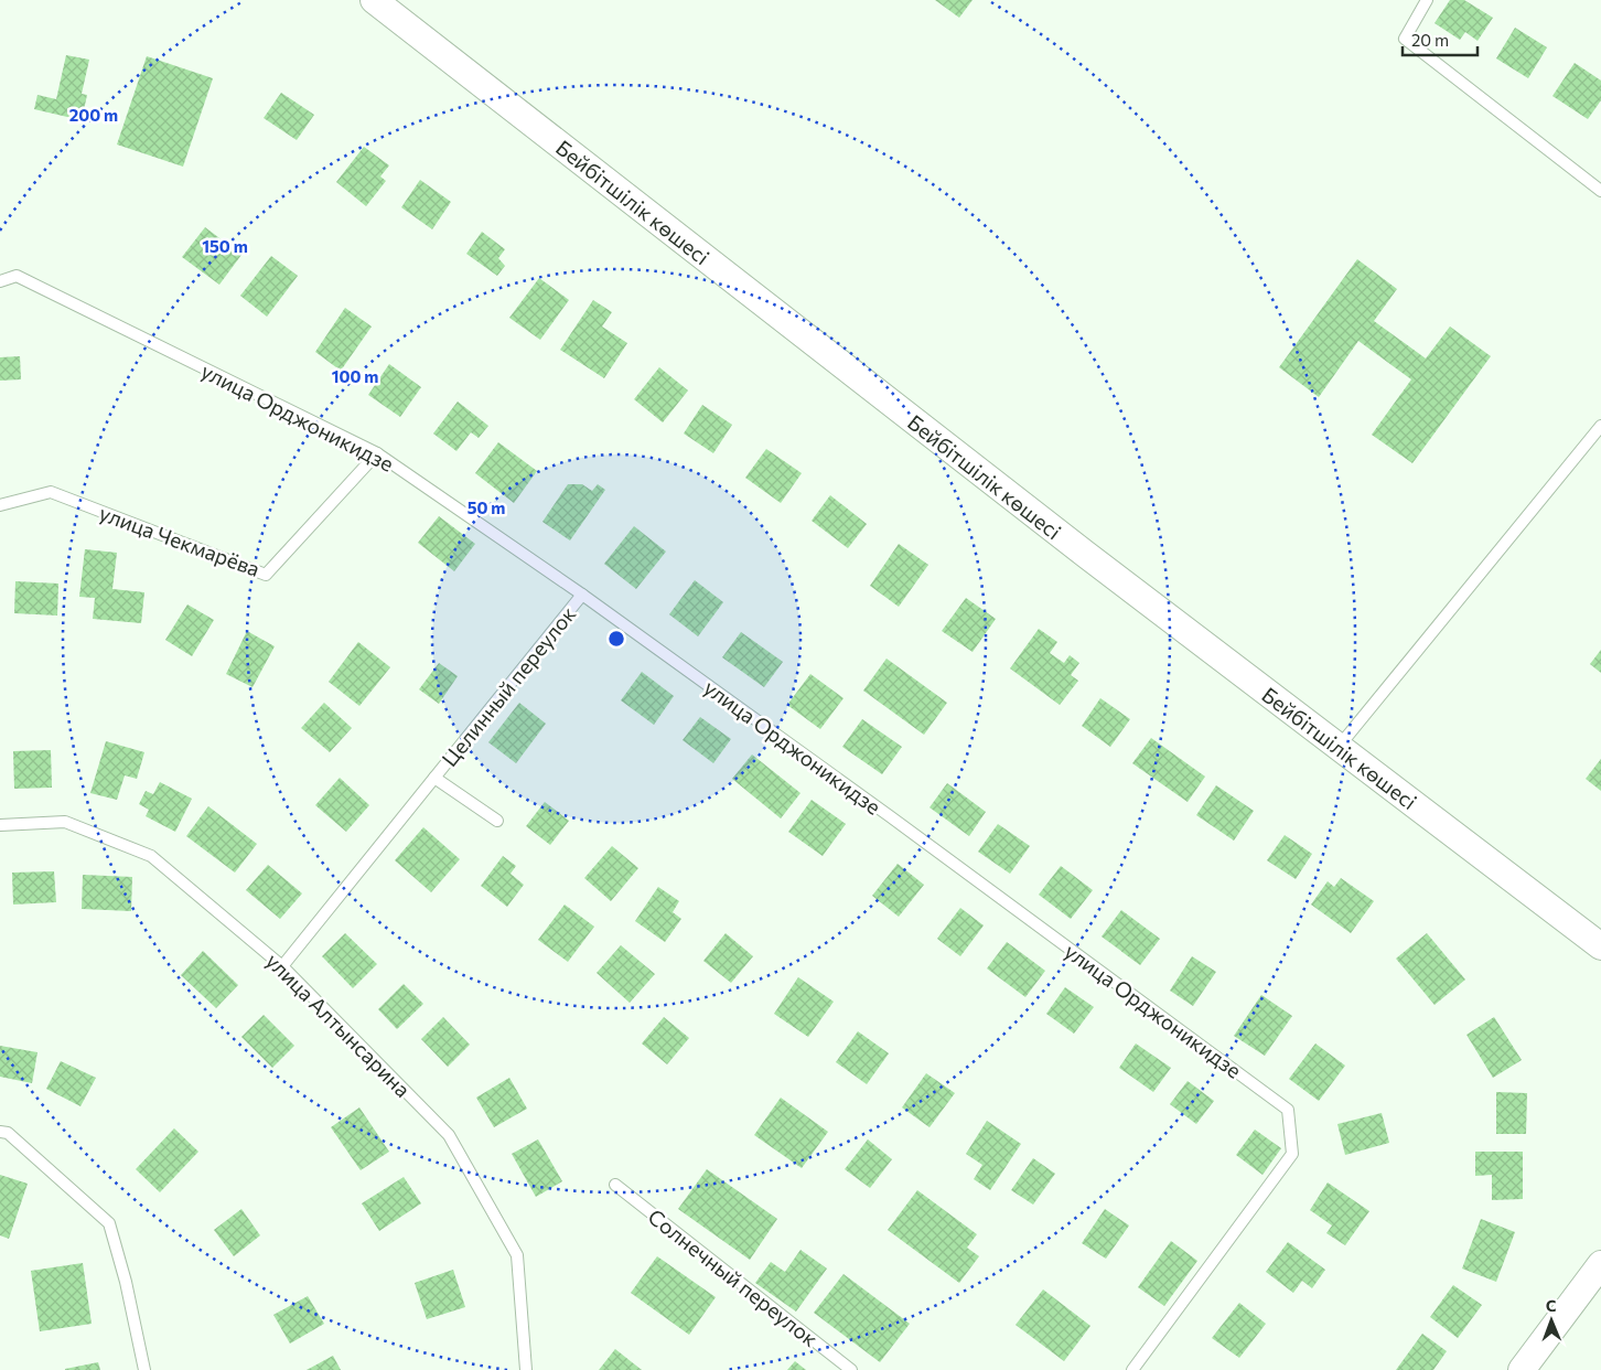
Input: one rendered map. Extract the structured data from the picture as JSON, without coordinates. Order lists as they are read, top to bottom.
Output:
{
  "streets": {
    "street": ["Бейбітшілік көшесі"],
    "lane": [
      "улица Орджоникидзе",
      "улица Чекмарёва",
      "Целинный переулок",
      "улица Алтынсарина",
      "Солнечный переулок"
    ]
  },
  "crossings": [
    ["улица Орджоникидзе", "улица Чекмарёва"],
    ["улица Орджоникидзе", "Целинный переулок"],
    ["Целинный переулок", "улица Алтынсарина"]
  ],
  "scale_bar": "20 m",
  "north": "top",
  "rings": [
    "200 m",
    "150 m",
    "100 m",
    "50 m"
  ]
}
